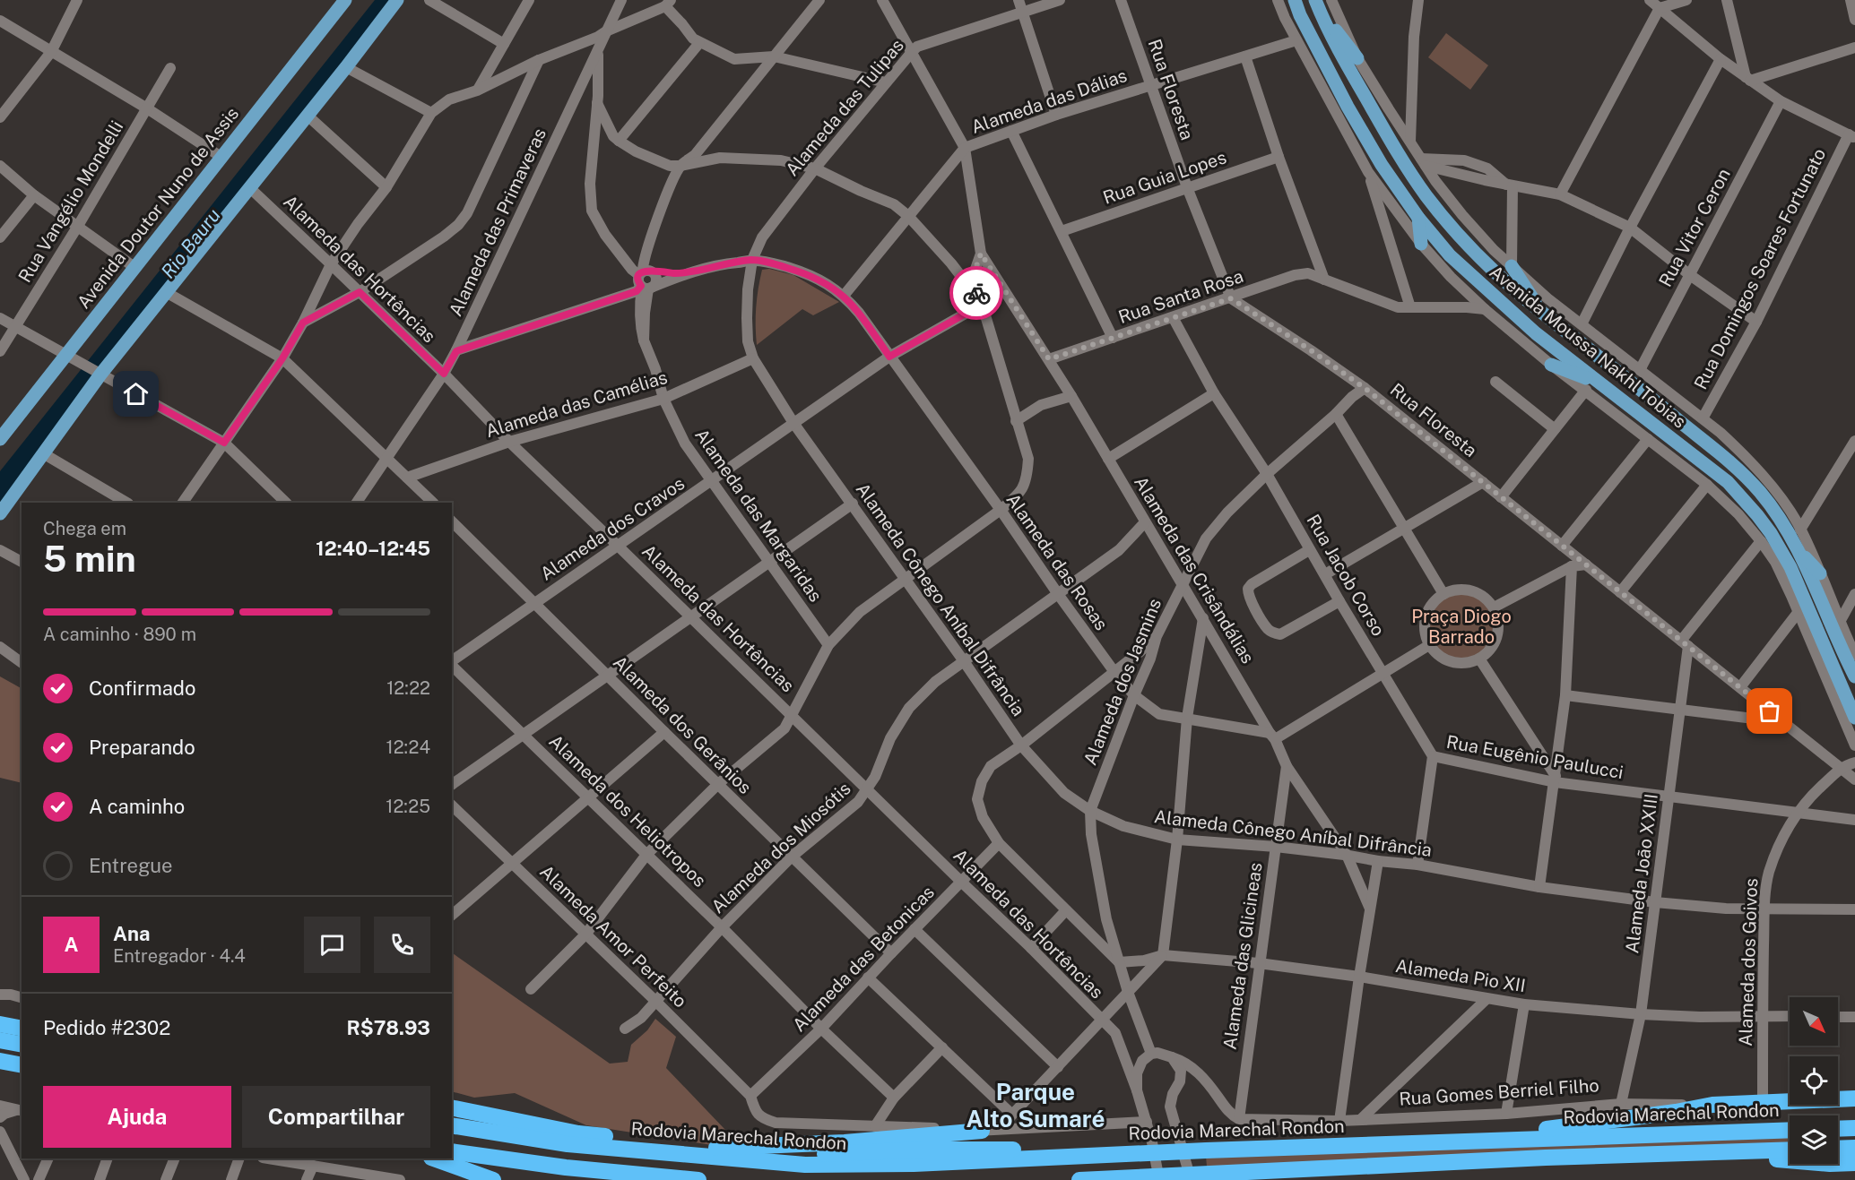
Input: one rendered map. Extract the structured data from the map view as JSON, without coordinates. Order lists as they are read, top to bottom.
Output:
{
  "streets": {
    "highway": ["Rua Gomes Berriel Filho", "Rodovia Marechal Rondon"],
    "main road": ["Avenida Doutor Nuno de Assis", "Avenida Moussa Nakhl Tobias"],
    "street": [
      "Rua Floresta",
      "Alameda das Dálias",
      "Alameda das Tulipas",
      "Rua Guia Lopes",
      "Rua Vangélio Mondelli",
      "Alameda das Primaveras",
      "Rua Vitor Ceron",
      "Alameda das Hortências",
      "Rua Domingos Soares Fortunato",
      "Rua Santa Rosa",
      "Alameda das Camélias",
      "Alameda das Margaridas",
      "Alameda dos Cravos",
      "Alameda das Rosas",
      "Alameda das Crisândálias",
      "Rua Jacob Corso",
      "Alameda Cônego Aníbal Difrância",
      "Alameda dos Jasmins",
      "Alameda dos Gerânios",
      "Rua Eugênio Paulucci",
      "Alameda dos Heliotropos",
      "Alameda dos Miosótis",
      "Alameda João XXIII",
      "Alameda Amor Perfeito",
      "Alameda das Glicineas",
      "Alameda das Betonicas",
      "Alameda dos Goivos",
      "Alameda Pio XII"
    ]
  },
  "crossings": [
    ["Rua Floresta", "Alameda das Dálias"],
    ["Rua Floresta", "Rua Guia Lopes"],
    ["Rua Floresta", "Rua Santa Rosa"],
    ["Rua Floresta", "Alameda dos Jasmins"],
    ["Rua Floresta", "Alameda João XXIII"],
    ["Rua Floresta", "Alameda dos Goivos"],
    ["Alameda das Dálias", "Alameda das Rosas"],
    ["Alameda das Tulipas", "Alameda das Camélias"],
    ["Alameda das Tulipas", "Alameda das Rosas"],
    ["Alameda das Tulipas", "Alameda Cônego Aníbal Difrância"],
    ["Alameda das Primaveras", "Alameda das Hortências"],
    ["Alameda das Hortências", "Alameda das Camélias"],
    ["Alameda das Hortências", "Alameda dos Cravos"],
    ["Alameda das Hortências", "Alameda dos Miosótis"],
    ["Alameda das Hortências", "Alameda das Betonicas"],
    ["Rua Santa Rosa", "Alameda das Crisândálias"],
    ["Rua Santa Rosa", "Rua Jacob Corso"],
    ["Alameda das Camélias", "Alameda das Margaridas"],
    ["Alameda das Camélias", "Alameda Cônego Aníbal Difrância"],
    ["Alameda das Margaridas", "Alameda dos Cravos"],
    ["Alameda dos Cravos", "Alameda das Rosas"],
    ["Alameda dos Cravos", "Alameda Cônego Aníbal Difrância"],
    ["Alameda dos Cravos", "Alameda dos Gerânios"],
    ["Alameda das Rosas", "Alameda das Crisândálias"],
    ["Alameda das Rosas", "Alameda dos Jasmins"],
    ["Alameda das Rosas", "Alameda dos Miosótis"],
    ["Alameda das Crisândálias", "Alameda Cônego Aníbal Difrância"],
    ["Alameda das Crisândálias", "Alameda dos Jasmins"],
    ["Alameda das Crisândálias", "Alameda dos Miosótis"],
    ["Alameda das Crisândálias", "Alameda das Glicineas"],
    ["Rua Jacob Corso", "Alameda dos Jasmins"],
    ["Rua Jacob Corso", "Rua Eugênio Paulucci"],
    ["Alameda Cônego Aníbal Difrância", "Alameda dos Jasmins"],
    ["Alameda Cônego Aníbal Difrância", "Alameda dos Miosótis"],
    ["Alameda Cônego Aníbal Difrância", "Alameda João XXIII"],
    ["Alameda Cônego Aníbal Difrância", "Alameda das Glicineas"],
    ["Alameda Cônego Aníbal Difrância", "Alameda dos Goivos"],
    ["Alameda dos Jasmins", "Alameda Pio XII"],
    ["Alameda dos Gerânios", "Alameda dos Miosótis"],
    ["Alameda dos Gerânios", "Alameda das Betonicas"],
    ["Rua Eugênio Paulucci", "Alameda João XXIII"],
    ["Rua Eugênio Paulucci", "Alameda dos Goivos"],
    ["Alameda dos Heliotropos", "Alameda dos Miosótis"],
    ["Alameda dos Heliotropos", "Alameda das Betonicas"],
    ["Alameda dos Miosótis", "Alameda Amor Perfeito"],
    ["Alameda João XXIII", "Alameda Pio XII"],
    ["Alameda João XXIII", "Rua Gomes Berriel Filho"],
    ["Alameda Amor Perfeito", "Alameda das Betonicas"],
    ["Alameda das Glicineas", "Alameda Pio XII"],
    ["Alameda das Glicineas", "Rua Gomes Berriel Filho"],
    ["Alameda dos Goivos", "Alameda Pio XII"],
    ["Alameda dos Goivos", "Rua Gomes Berriel Filho"]
  ],
  "districts": ["Parque Alto Sumaré"],
  "water": ["Rio Bauru"],
  "parks": ["Praça Diogo Barrado"],
  "north": "bottom right",
  "page": {
    "heading": ["5 min", "Chega em", "12:40–12:45"],
    "panel": [
      "Ana",
      "Entregador · 4.4",
      "Pedido #2302",
      "R$78.93"
    ],
    "bar": "A caminho · 890 m",
    "list": [
      ["Confirmado", "12:22"],
      ["Preparando", "12:24"],
      ["A caminho", "12:25"],
      "Entregue"
    ],
    "round": "A",
    "buttons": ["Ajuda", "Compartilhar"]
  }
}
